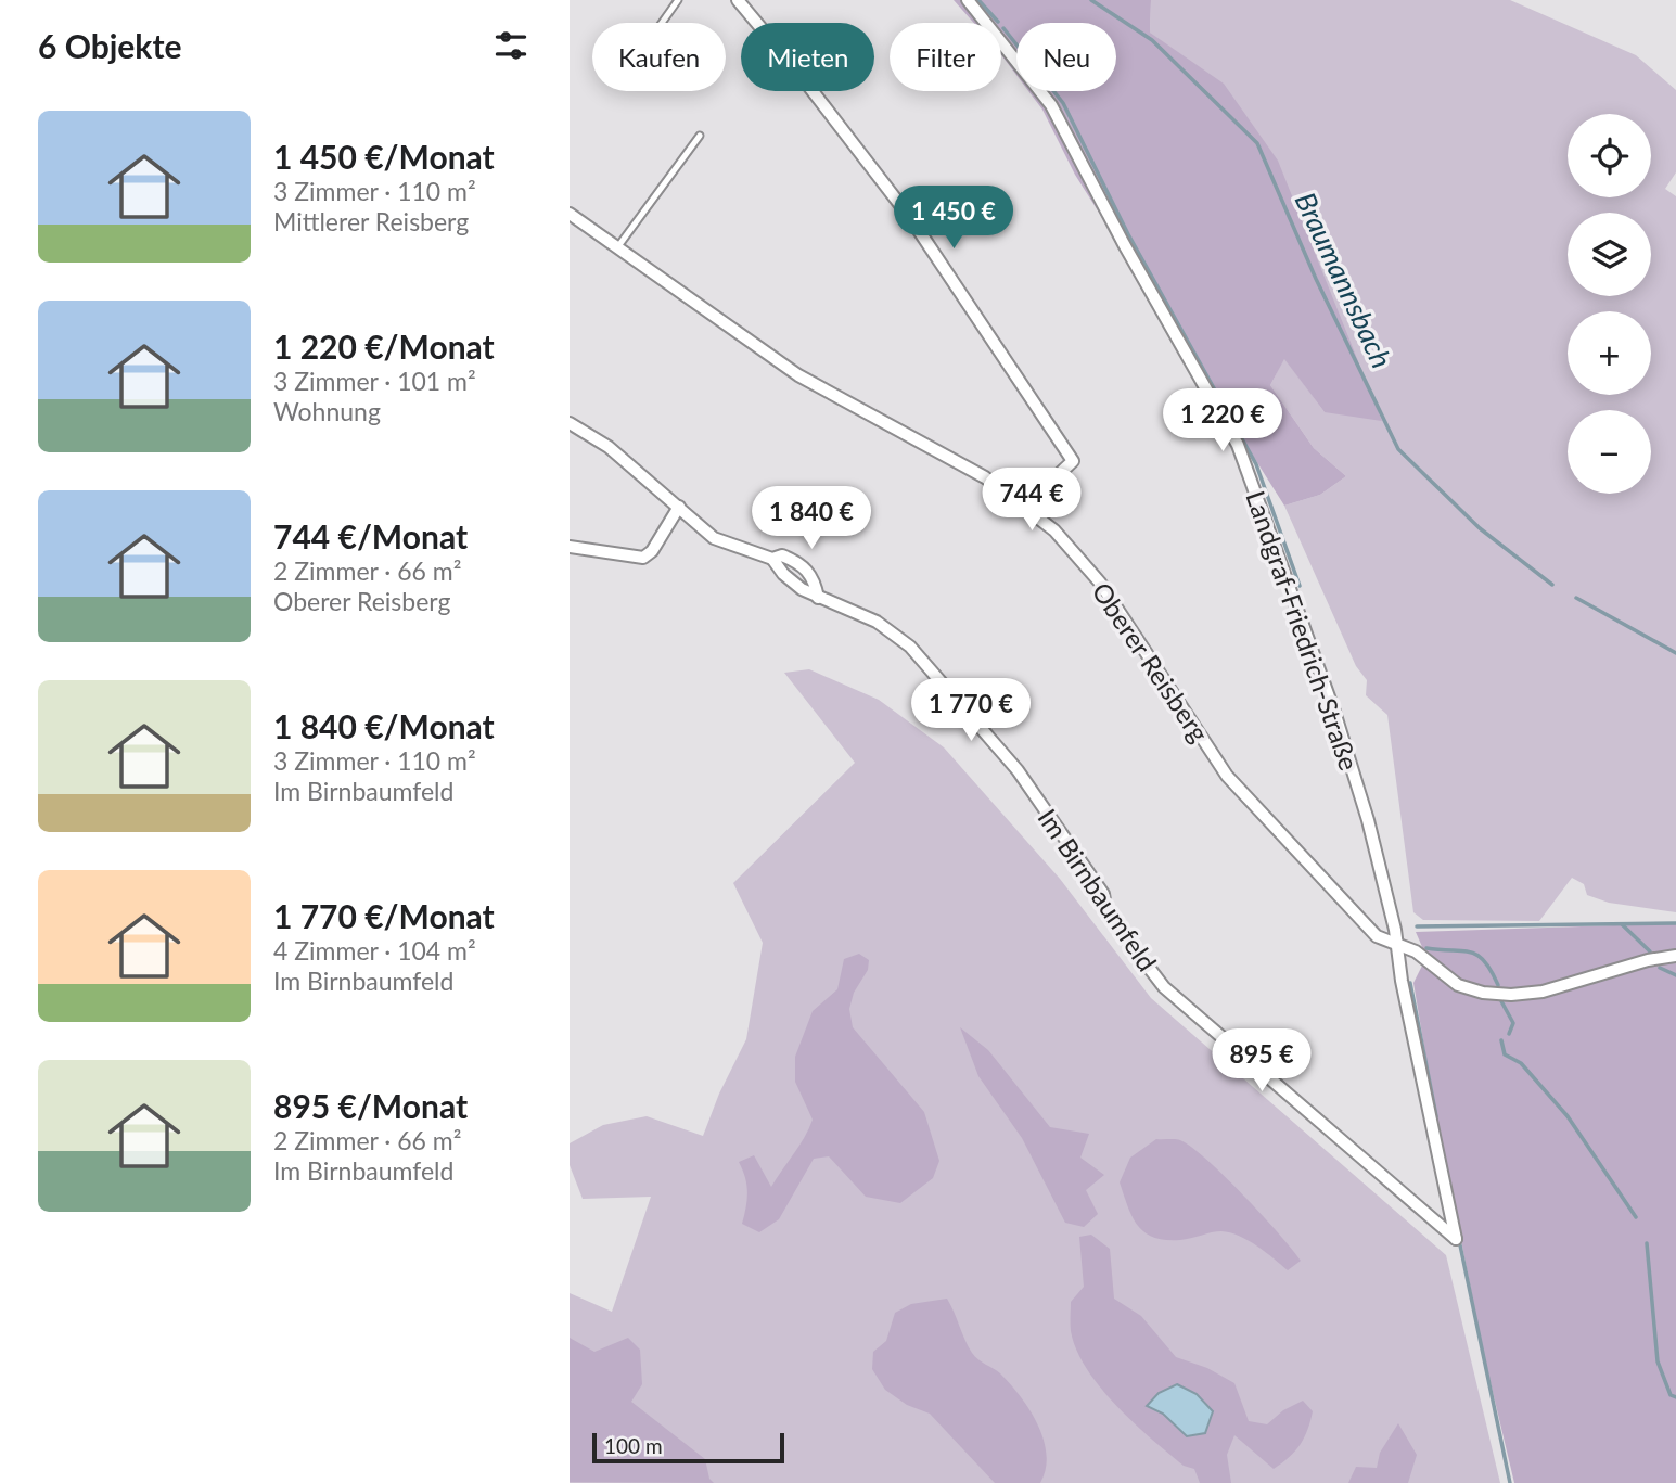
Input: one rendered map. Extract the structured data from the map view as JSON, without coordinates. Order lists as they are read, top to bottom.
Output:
{
  "streets": {
    "street": ["Landgraf-Friedrich-Straße", "Oberer Reisberg", "Im Birnbaumfeld"]
  },
  "crossings": [
    ["Landgraf-Friedrich-Straße", "Oberer Reisberg"],
    ["Landgraf-Friedrich-Straße", "Im Birnbaumfeld"]
  ],
  "water": ["Braumannsbach"],
  "scale_bar": "100 m",
  "page": {
    "heading": "6 Objekte",
    "chip": [
      "Kaufen",
      "Mieten",
      "Filter",
      "Neu"
    ],
    "list": [
      {
        "name": "1 450 €/Monat",
        "note": "3 Zimmer · 110 m² · Mittlerer Reisberg"
      },
      {
        "name": "1 220 €/Monat",
        "note": "3 Zimmer · 101 m² · Wohnung"
      },
      {
        "name": "744 €/Monat",
        "note": "2 Zimmer · 66 m² · Oberer Reisberg"
      },
      {
        "name": "1 840 €/Monat",
        "note": "3 Zimmer · 110 m² · Im Birnbaumfeld"
      },
      {
        "name": "1 770 €/Monat",
        "note": "4 Zimmer · 104 m² · Im Birnbaumfeld"
      },
      {
        "name": "895 €/Monat",
        "note": "2 Zimmer · 66 m² · Im Birnbaumfeld"
      }
    ],
    "map_buttons": ["+", "−"],
    "price": [
      "1 450 €",
      "1 220 €",
      "744 €",
      "1 840 €",
      "1 770 €",
      "895 €"
    ],
    "scale": "100 m"
  }
}
